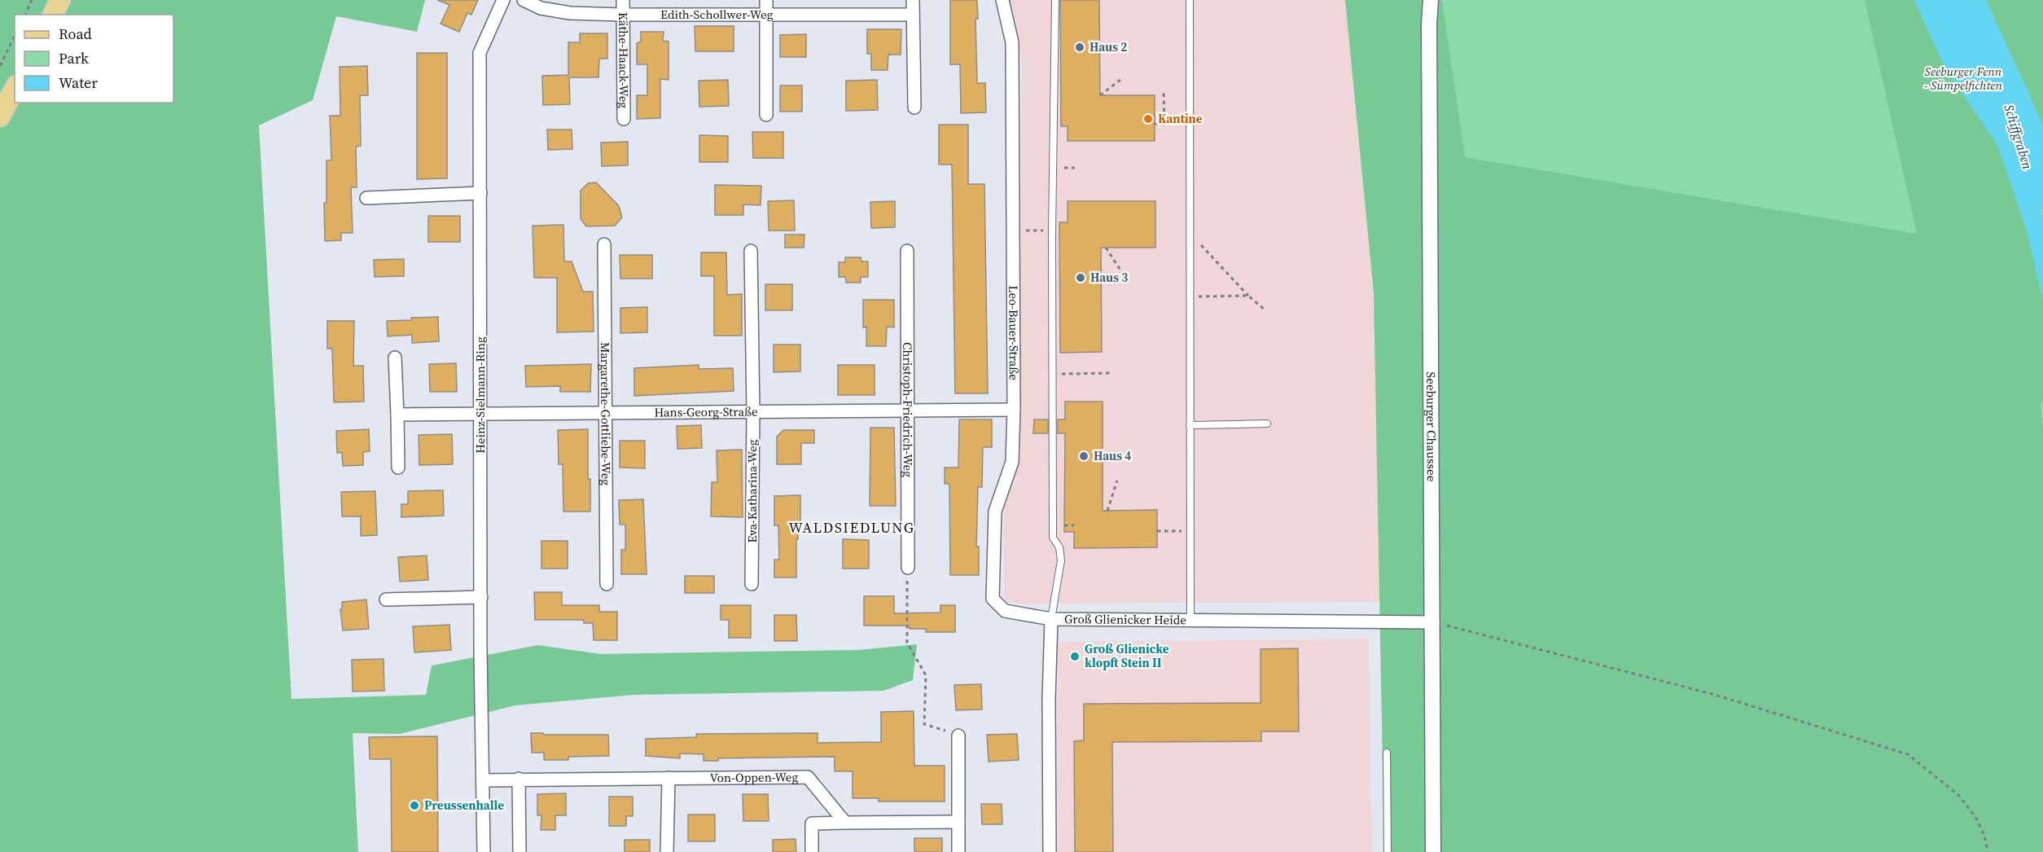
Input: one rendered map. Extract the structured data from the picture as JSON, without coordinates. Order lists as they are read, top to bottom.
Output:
{
  "streets": {
    "street": [
      "Edith-Schollwer-Weg",
      "Käthe-Haack-Weg",
      "Leo-Bauer-Straße",
      "Heinz-Sielmann-Ring",
      "Christoph-Friedrich-Weg",
      "Hans-Georg-Straße",
      "Margarethe-Gottliebe-Weg",
      "Seeburger Chaussee",
      "Eva-Katharina-Weg",
      "Groß Glienicker Heide",
      "Von-Oppen-Weg"
    ]
  },
  "crossings": [
    ["Edith-Schollwer-Weg", "Käthe-Haack-Weg"],
    ["Leo-Bauer-Straße", "Hans-Georg-Straße"],
    ["Leo-Bauer-Straße", "Groß Glienicker Heide"],
    ["Heinz-Sielmann-Ring", "Hans-Georg-Straße"],
    ["Heinz-Sielmann-Ring", "Von-Oppen-Weg"],
    ["Christoph-Friedrich-Weg", "Hans-Georg-Straße"],
    ["Hans-Georg-Straße", "Margarethe-Gottliebe-Weg"],
    ["Hans-Georg-Straße", "Eva-Katharina-Weg"],
    ["Seeburger Chaussee", "Groß Glienicker Heide"]
  ],
  "districts": ["WALDSIEDLUNG"],
  "water": ["Schiffgraben"],
  "parks": ["Seeburger Fenn - Sümpelfichten"],
  "places": [
    "Haus 2",
    "Kantine",
    "Haus 3",
    "Haus 4",
    "Groß Glienicke klopft Stein II",
    "Preussenhalle"
  ],
  "legend": ["Road", "Park", "Water"]
}
